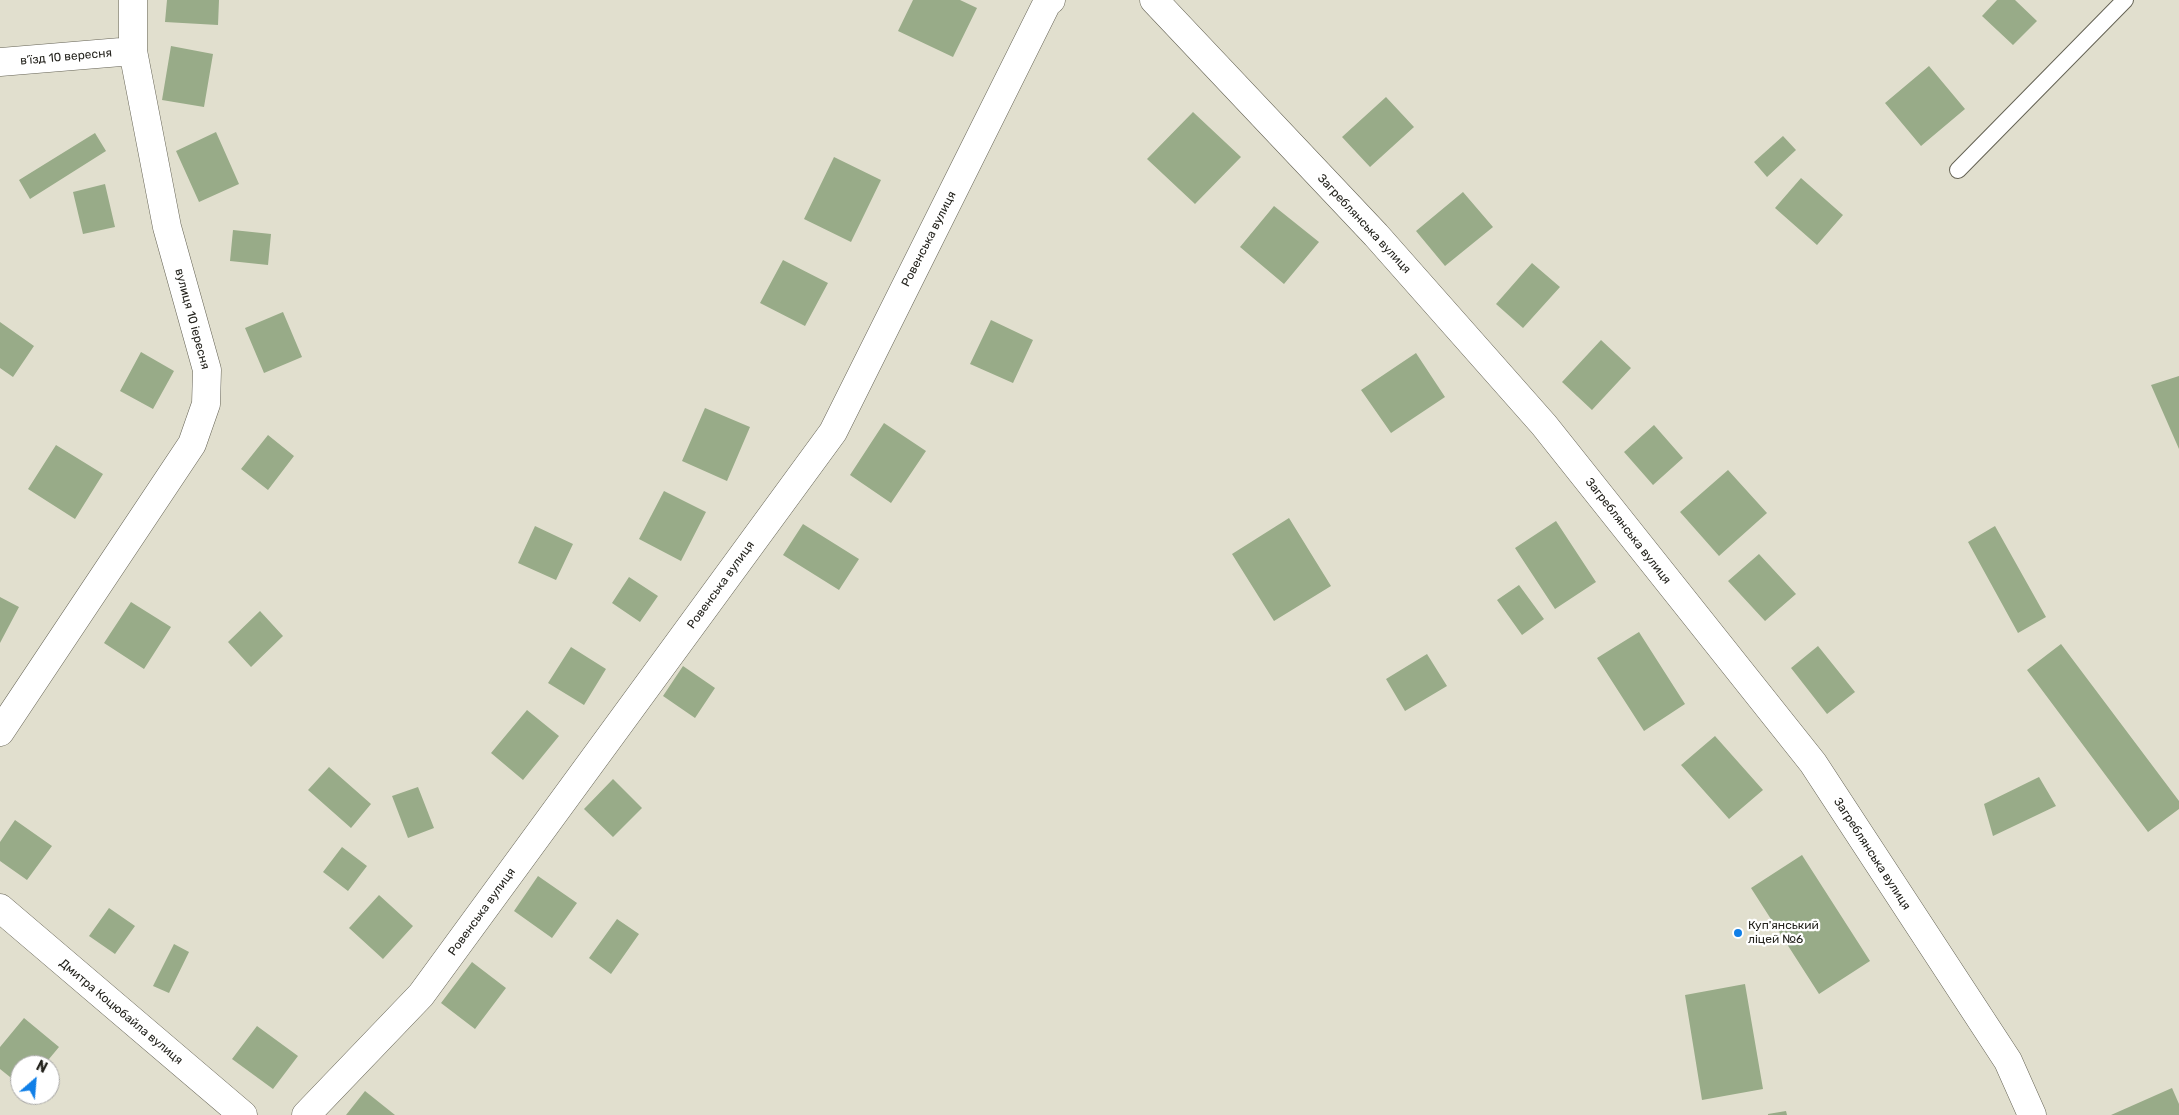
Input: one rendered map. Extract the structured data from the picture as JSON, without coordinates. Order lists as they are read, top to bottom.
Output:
{
  "streets": {
    "street": [
      "в’їзд 10 вересня",
      "Загреблянська вулиця",
      "Ровенська вулиця",
      "вулиця 10 іересня",
      "Дмитра Коцюбайла вулиця"
    ]
  },
  "crossings": [
    ["в’їзд 10 вересня", "вулиця 10 іересня"]
  ],
  "places": ["Куп'янський ліцей №6"],
  "north": "top right"
}
